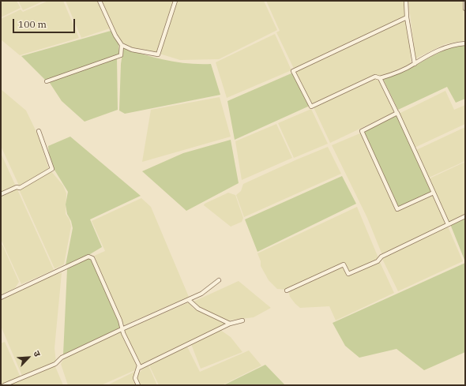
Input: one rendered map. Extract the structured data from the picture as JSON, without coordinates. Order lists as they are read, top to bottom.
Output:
{
  "scale_bar": "100 m",
  "north": "top right"
}
